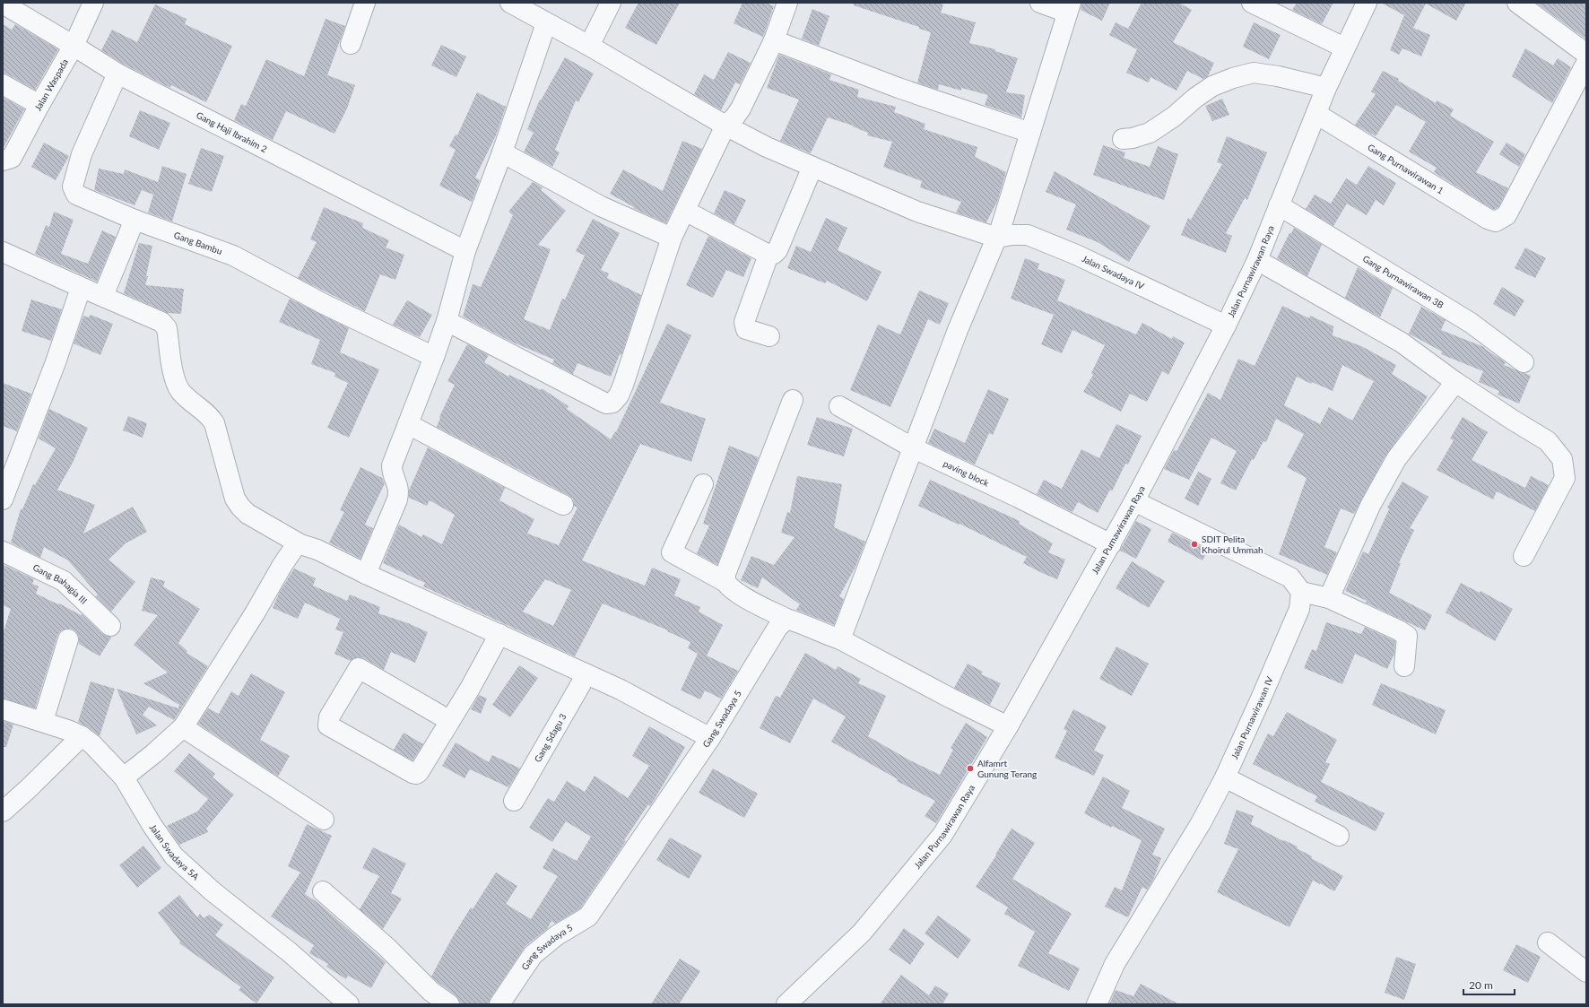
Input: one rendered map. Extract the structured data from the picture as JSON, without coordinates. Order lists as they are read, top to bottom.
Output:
{
  "streets": {
    "street": [
      "Jalan Waspada",
      "Gang Haji Ibrahim 2",
      "Gang Purnawirawan 1",
      "Gang Bambu",
      "Jalan Purnawirawan Raya",
      "Jalan Swadaya IV",
      "Gang Purnawirawan 3B",
      "paving block",
      "Gang Bahagia III",
      "Jalan Purnawirawan IV",
      "Gang Swadaya 5",
      "Gang Sdagu 3",
      "Jalan Swadaya 5A"
    ]
  },
  "crossings": [
    ["Jalan Waspada", "Gang Haji Ibrahim 2"],
    ["Gang Haji Ibrahim 2", "Gang Bambu"],
    ["Gang Purnawirawan 1", "Jalan Purnawirawan Raya"],
    ["Jalan Purnawirawan Raya", "Jalan Swadaya IV"],
    ["Jalan Purnawirawan Raya", "Gang Purnawirawan 3B"],
    ["Jalan Purnawirawan Raya", "paving block"]
  ],
  "places": ["SDIT Pelita Khoirul Ummah", "Alfamrt Gunung Terang"],
  "scale_bar": "20 m"
}
